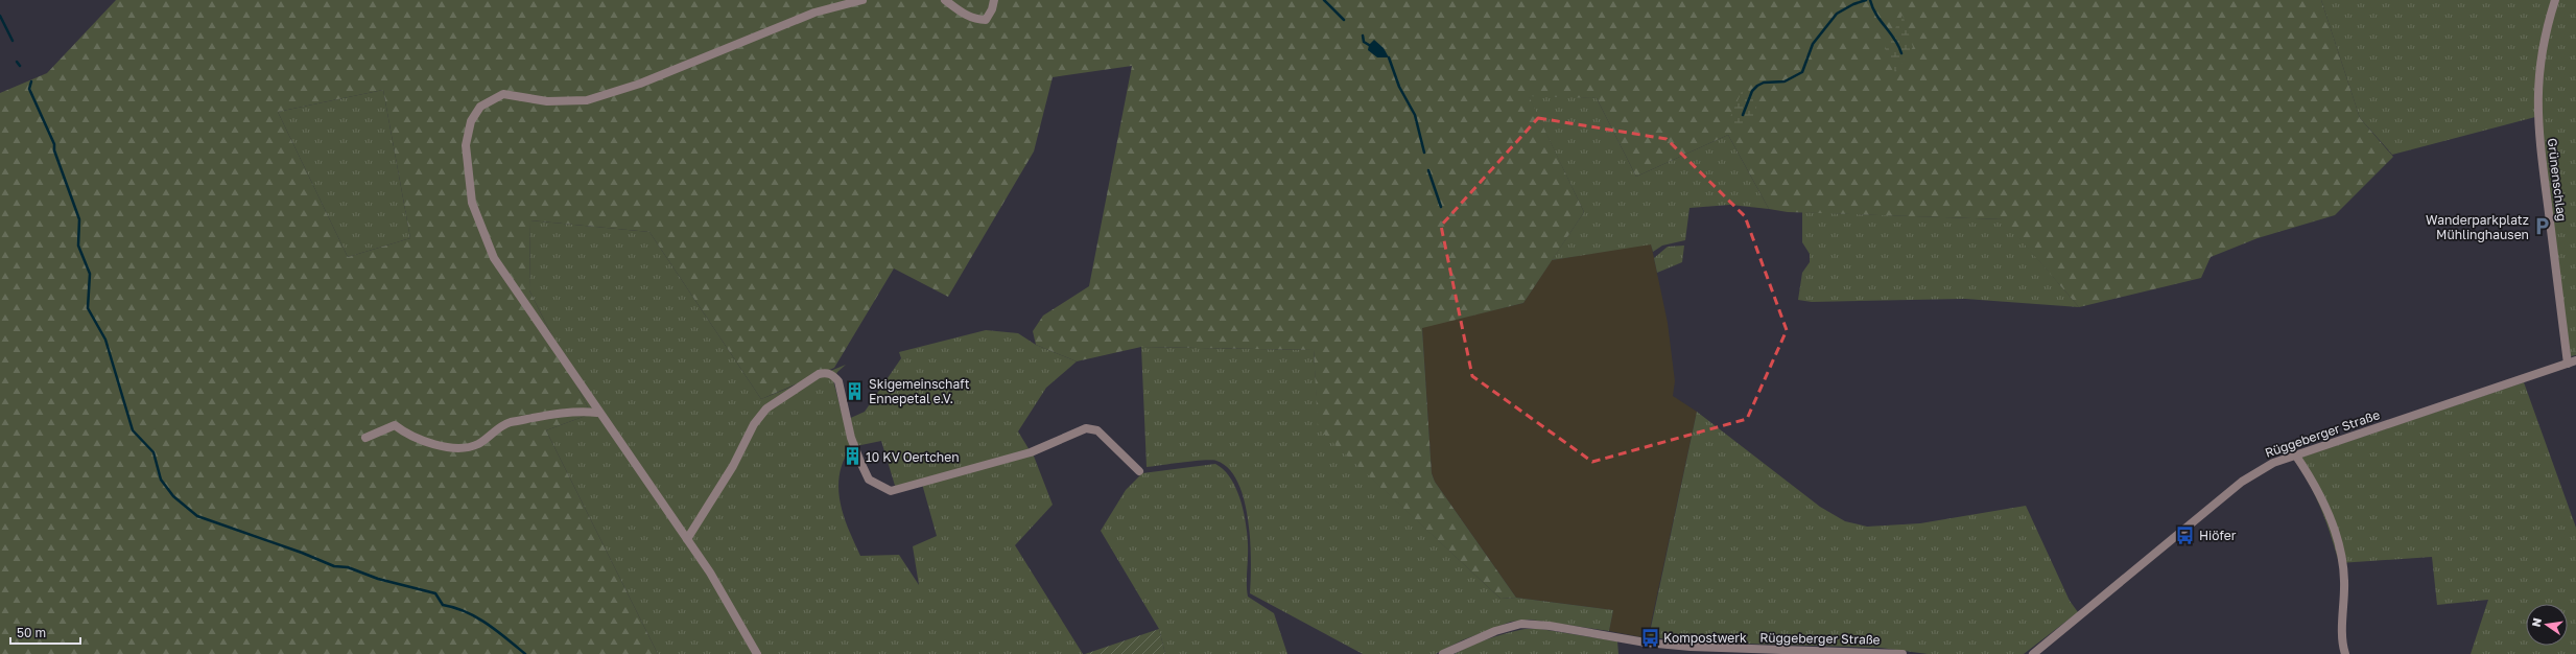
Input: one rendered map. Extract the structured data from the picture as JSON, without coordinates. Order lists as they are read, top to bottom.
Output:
{
  "streets": {
    "street": ["Grünenschlag", "Rüggeberger Straße"]
  },
  "crossings": [
    ["Grünenschlag", "Rüggeberger Straße"]
  ],
  "places": {
    "parking": ["Wanderparkplatz Mühlinghausen"],
    "building": ["Skigemeinschaft Ennepetal e.V.", "10 KV Oertchen"],
    "bus stop": ["Hiöfer", "Kompostwerk"]
  },
  "scale_bar": "50 m",
  "north": "left"
}
